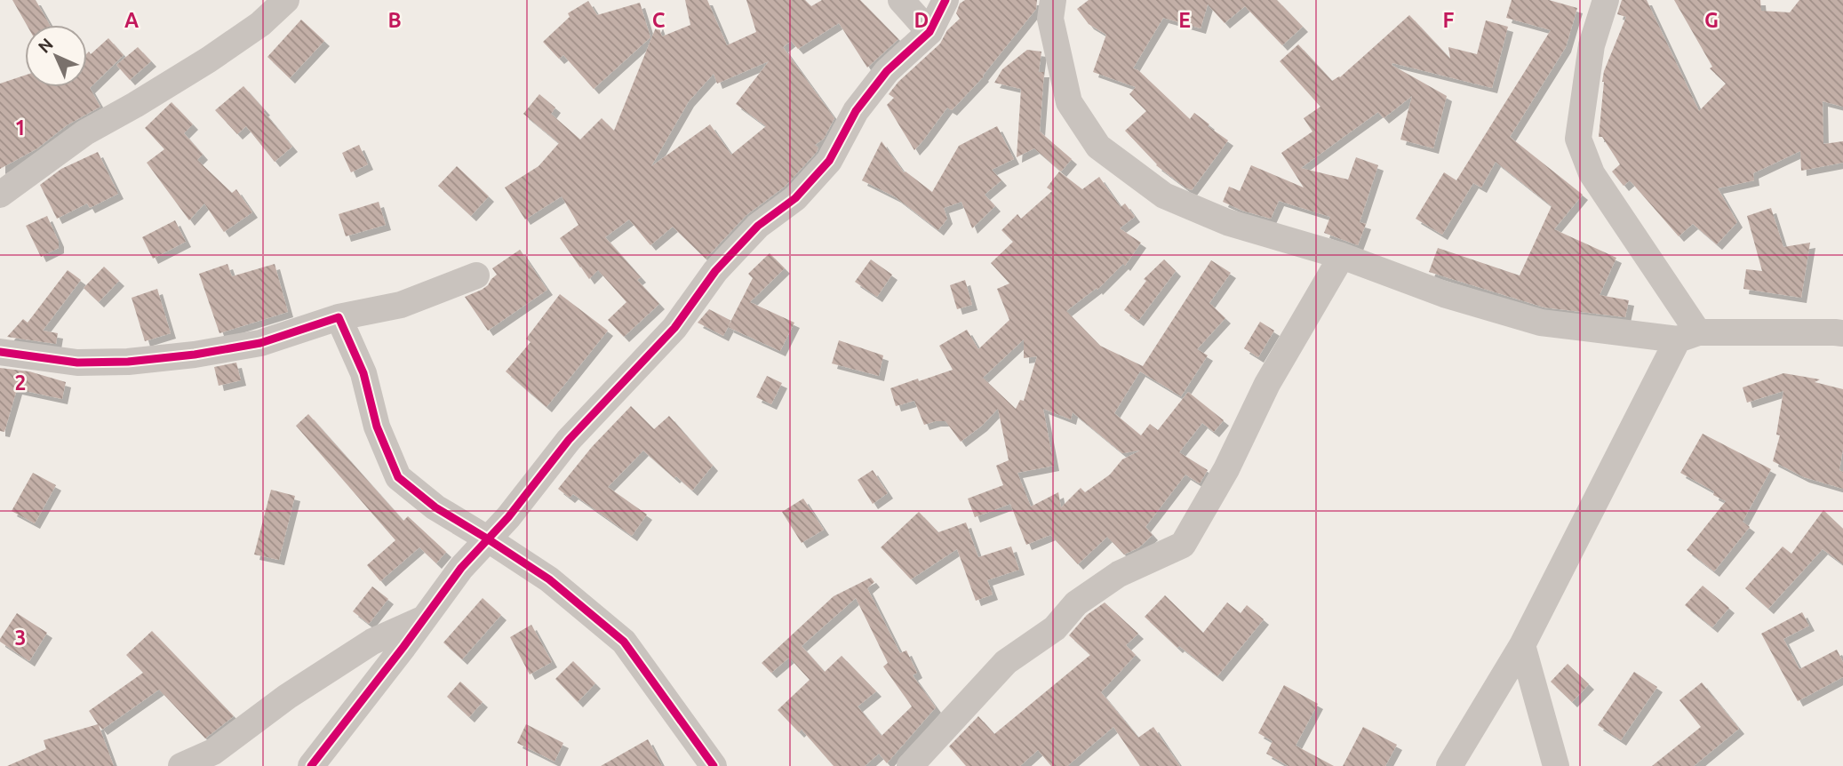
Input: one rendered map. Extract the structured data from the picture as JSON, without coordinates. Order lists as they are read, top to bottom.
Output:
{
  "north": "top left",
  "grid": {
    "columns": [
      "A",
      "B",
      "C",
      "D",
      "E",
      "F",
      "G"
    ],
    "rows": ["1", "2", "3"]
  }
}
